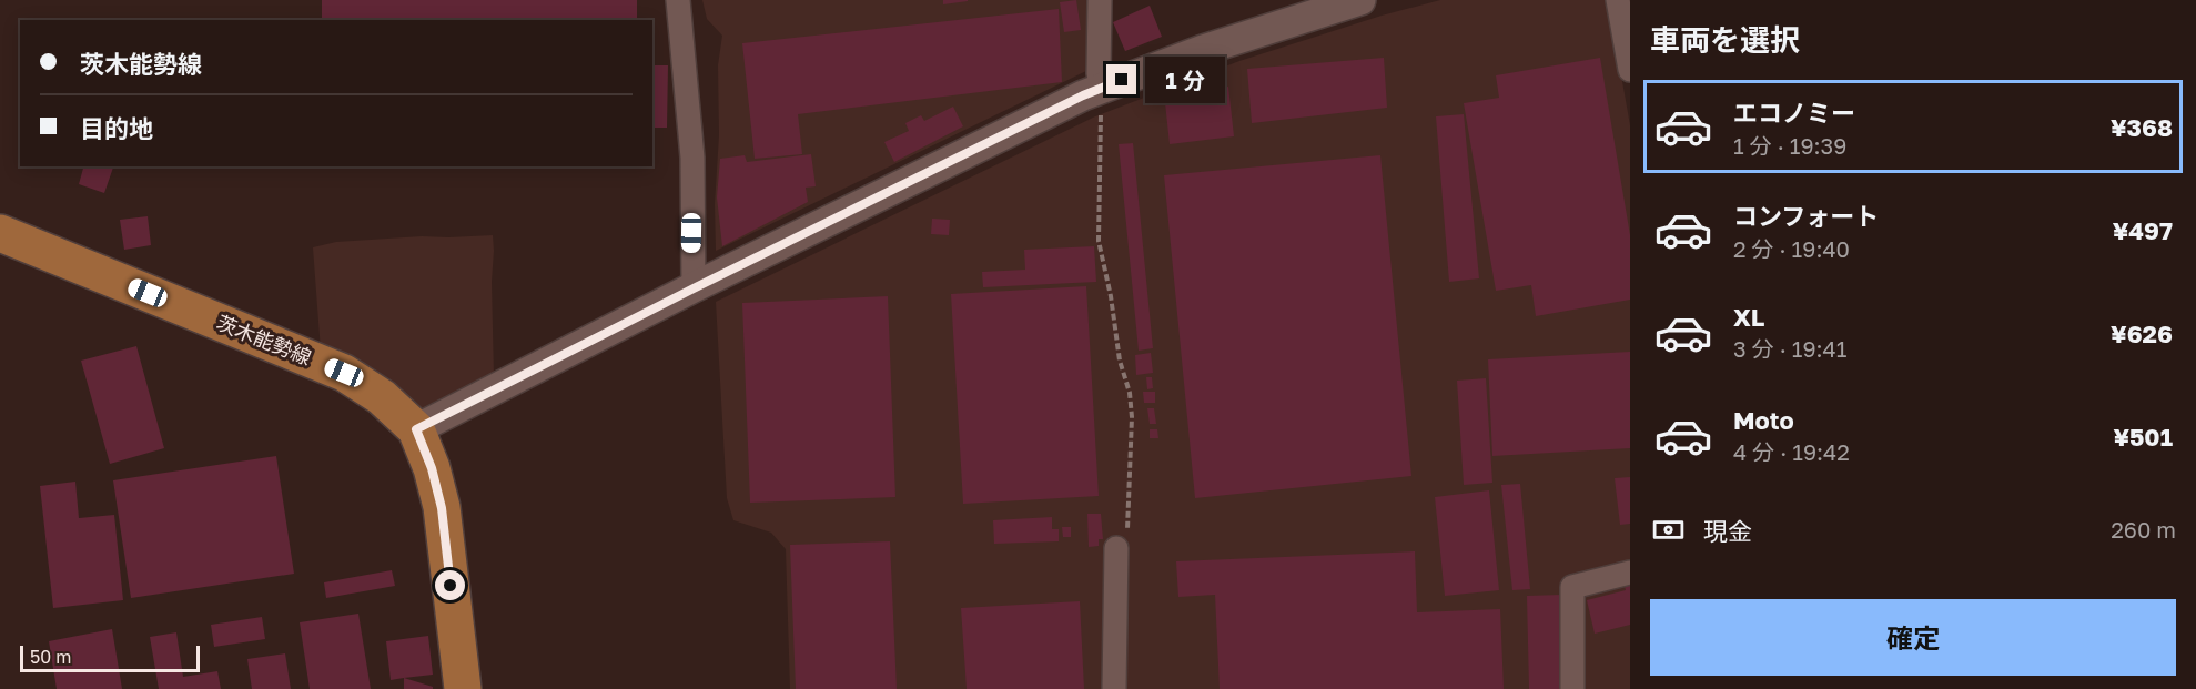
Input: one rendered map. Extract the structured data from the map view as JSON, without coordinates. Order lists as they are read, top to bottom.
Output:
{
  "streets": {
    "main road": ["茨木能勢線"]
  },
  "scale_bar": "50 m",
  "page": {
    "heading": "車両を選択",
    "banner": ["茨木能勢線", "目的地"],
    "bubble": "1 分",
    "list": [
      {
        "name": "エコノミー",
        "note": "1 分 · 19:39",
        "value": "¥368"
      },
      {
        "name": "コンフォート",
        "note": "2 分 · 19:40",
        "value": "¥497"
      },
      {
        "name": "XL",
        "note": "3 分 · 19:41",
        "value": "¥626"
      },
      {
        "name": "Moto",
        "note": "4 分 · 19:42",
        "value": "¥501"
      }
    ],
    "pay": ["現金", "260 m"],
    "buttons": "確定",
    "scale": "50 m"
  }
}
